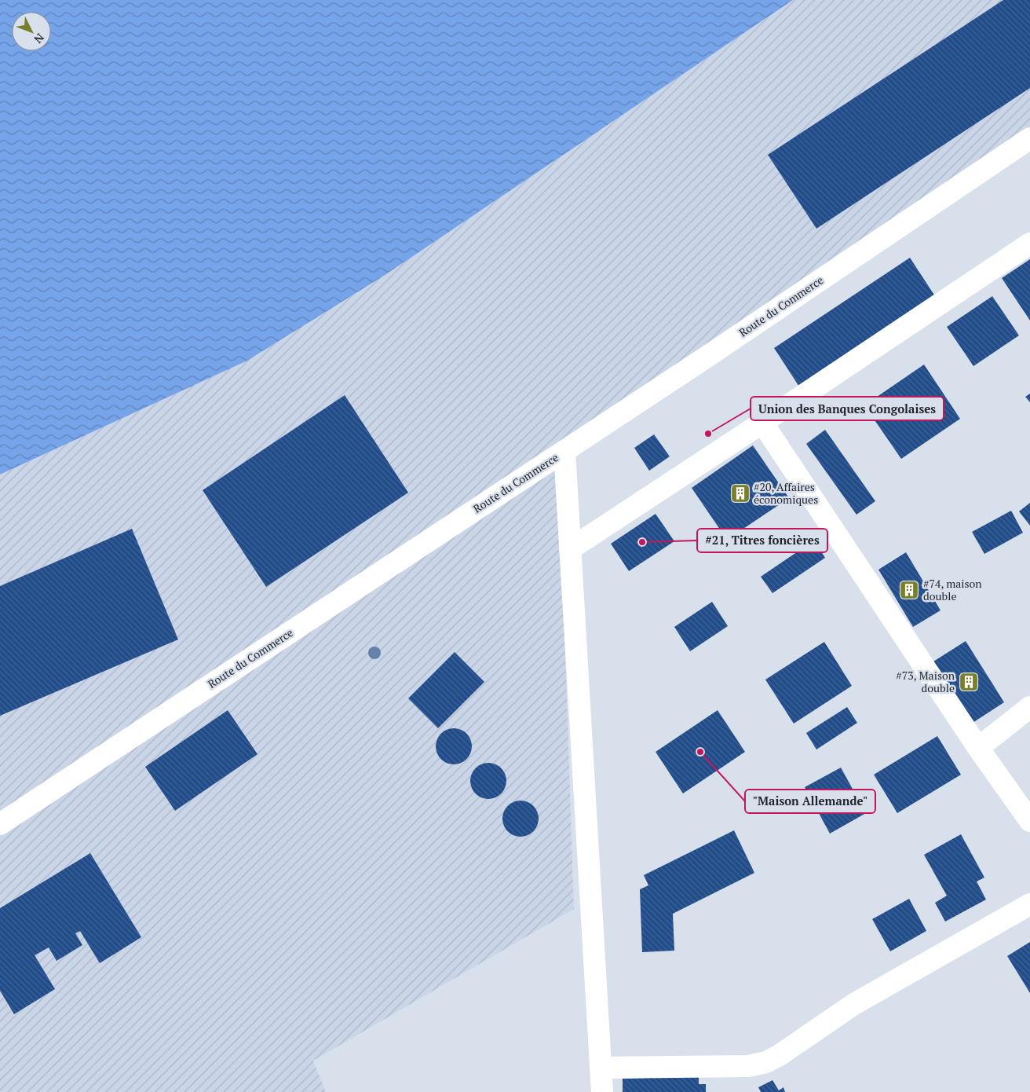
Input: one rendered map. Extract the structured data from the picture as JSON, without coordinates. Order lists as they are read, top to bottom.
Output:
{
  "streets": {
    "street": ["Route du Commerce"]
  },
  "places": {
    "other": ["Union des Banques Congolaises", "#21, Titres foncières", "\"Maison Allemande\""],
    "building": ["#20, Affaires économiques", "#74, maison double", "#73, Maison double"]
  },
  "north": "bottom right"
}
